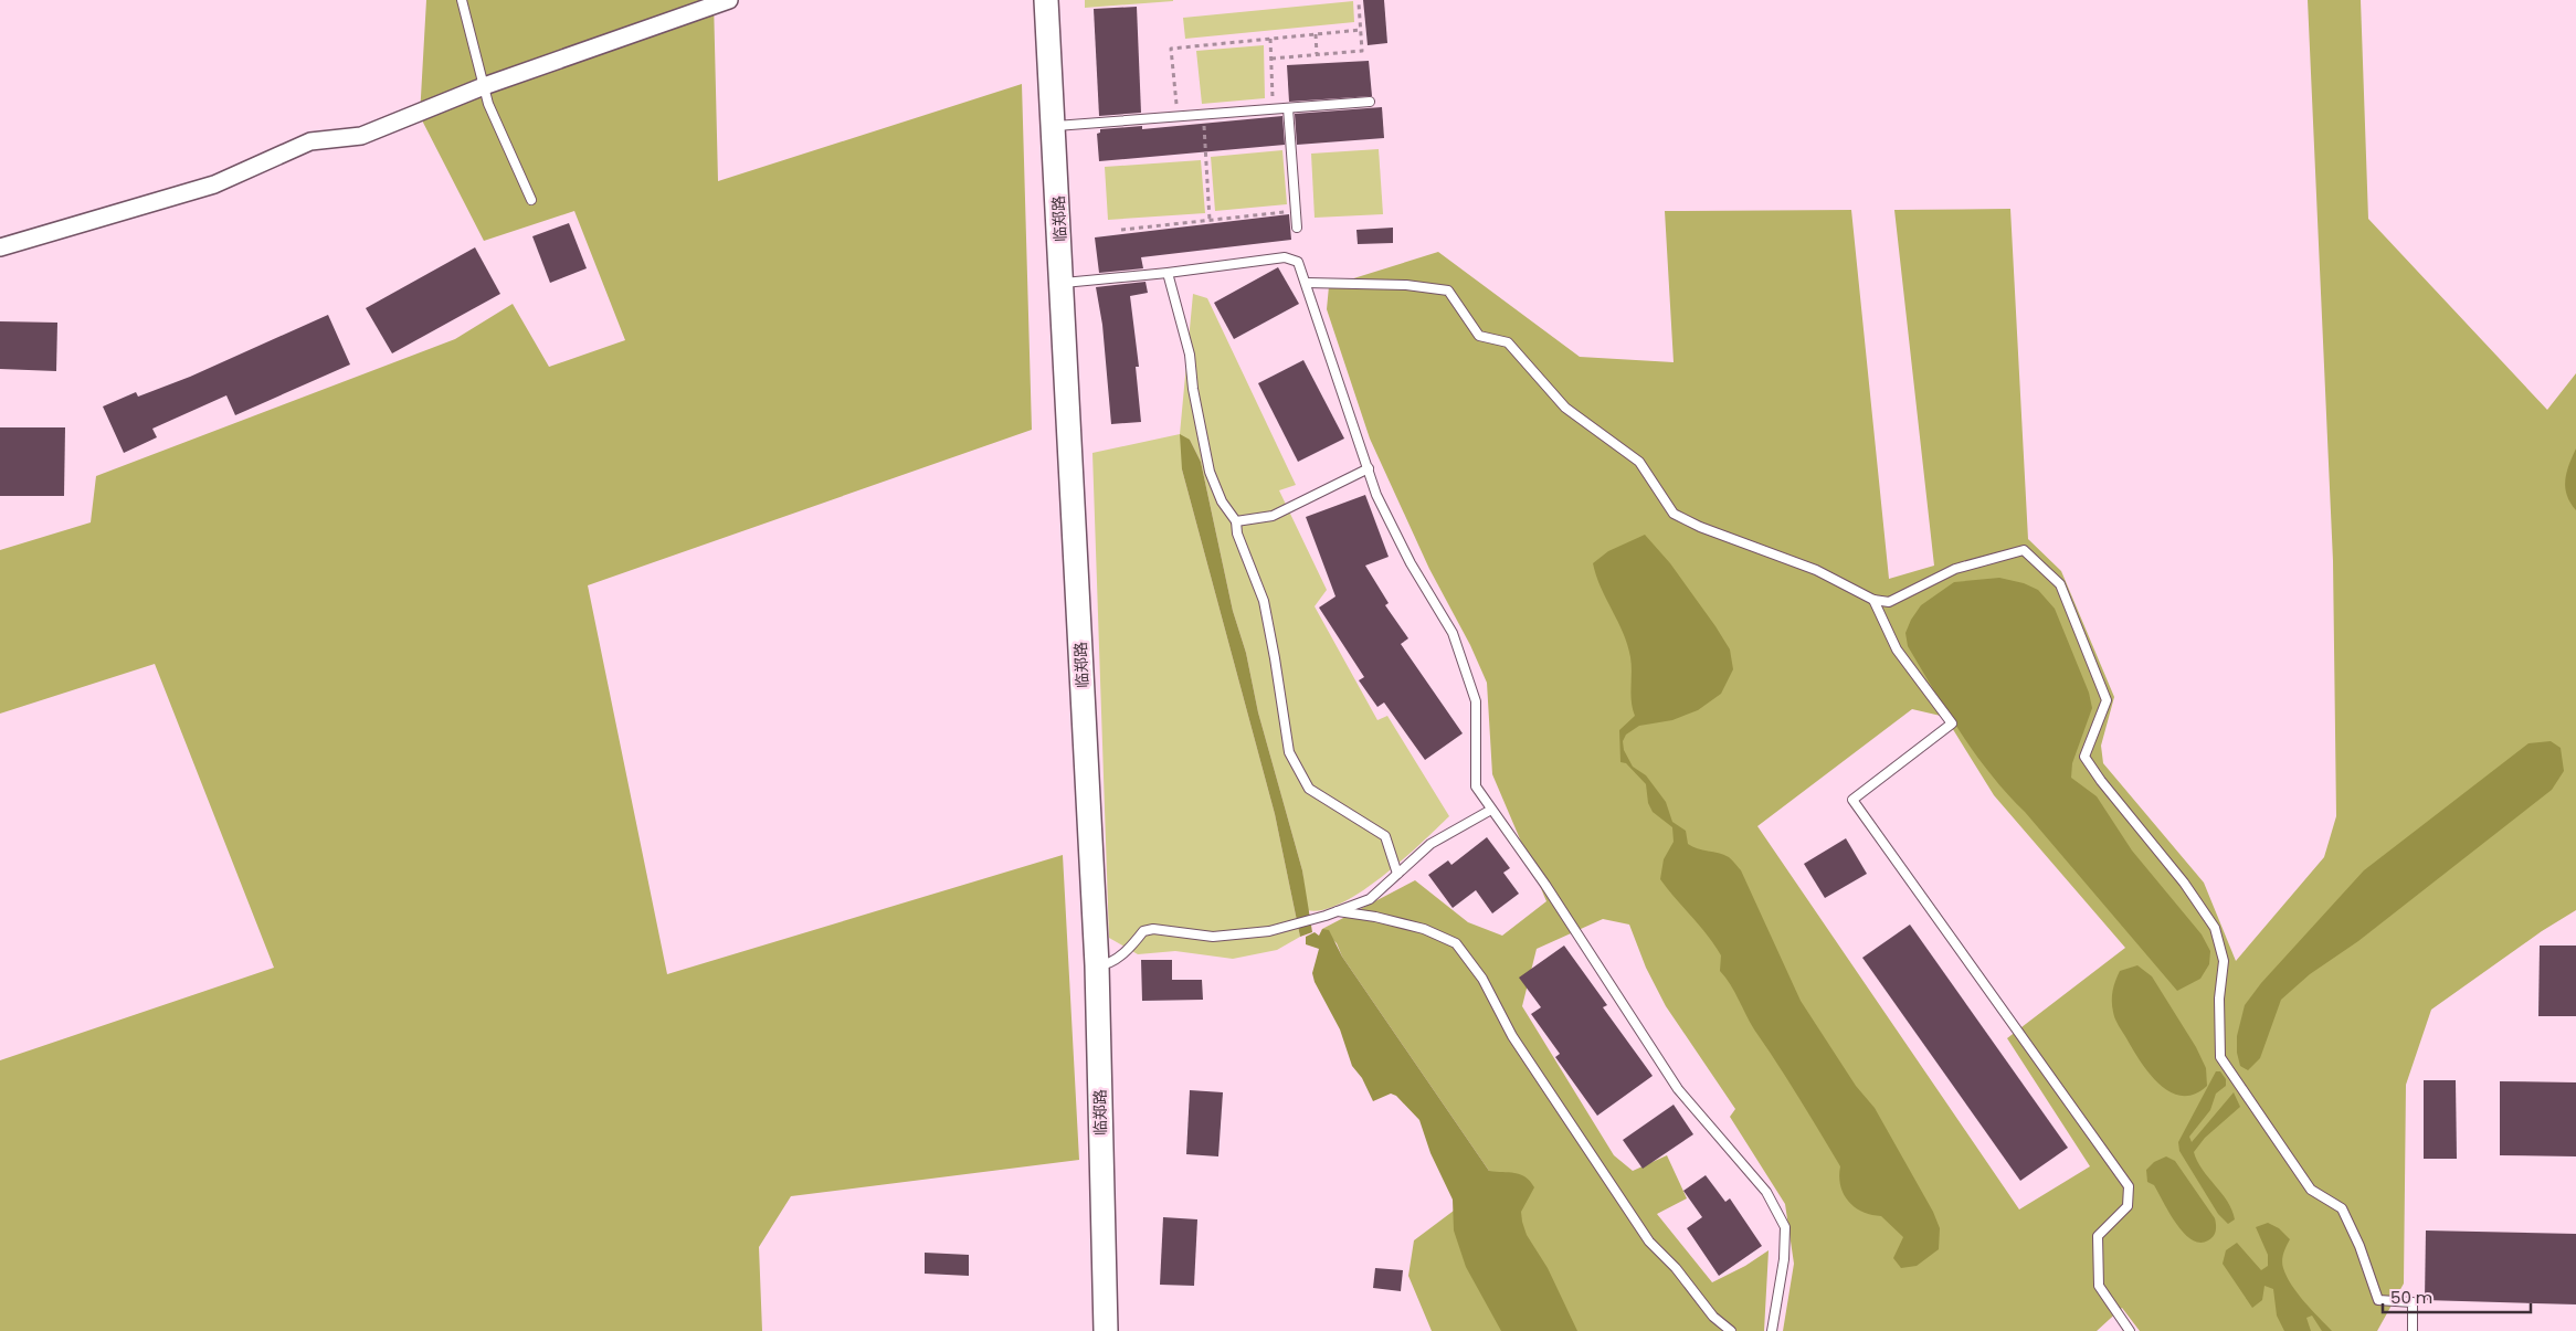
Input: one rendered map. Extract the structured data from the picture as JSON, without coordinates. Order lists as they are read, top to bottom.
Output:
{
  "streets": {
    "main road": ["临郑路"]
  },
  "scale_bar": "50 m"
}
